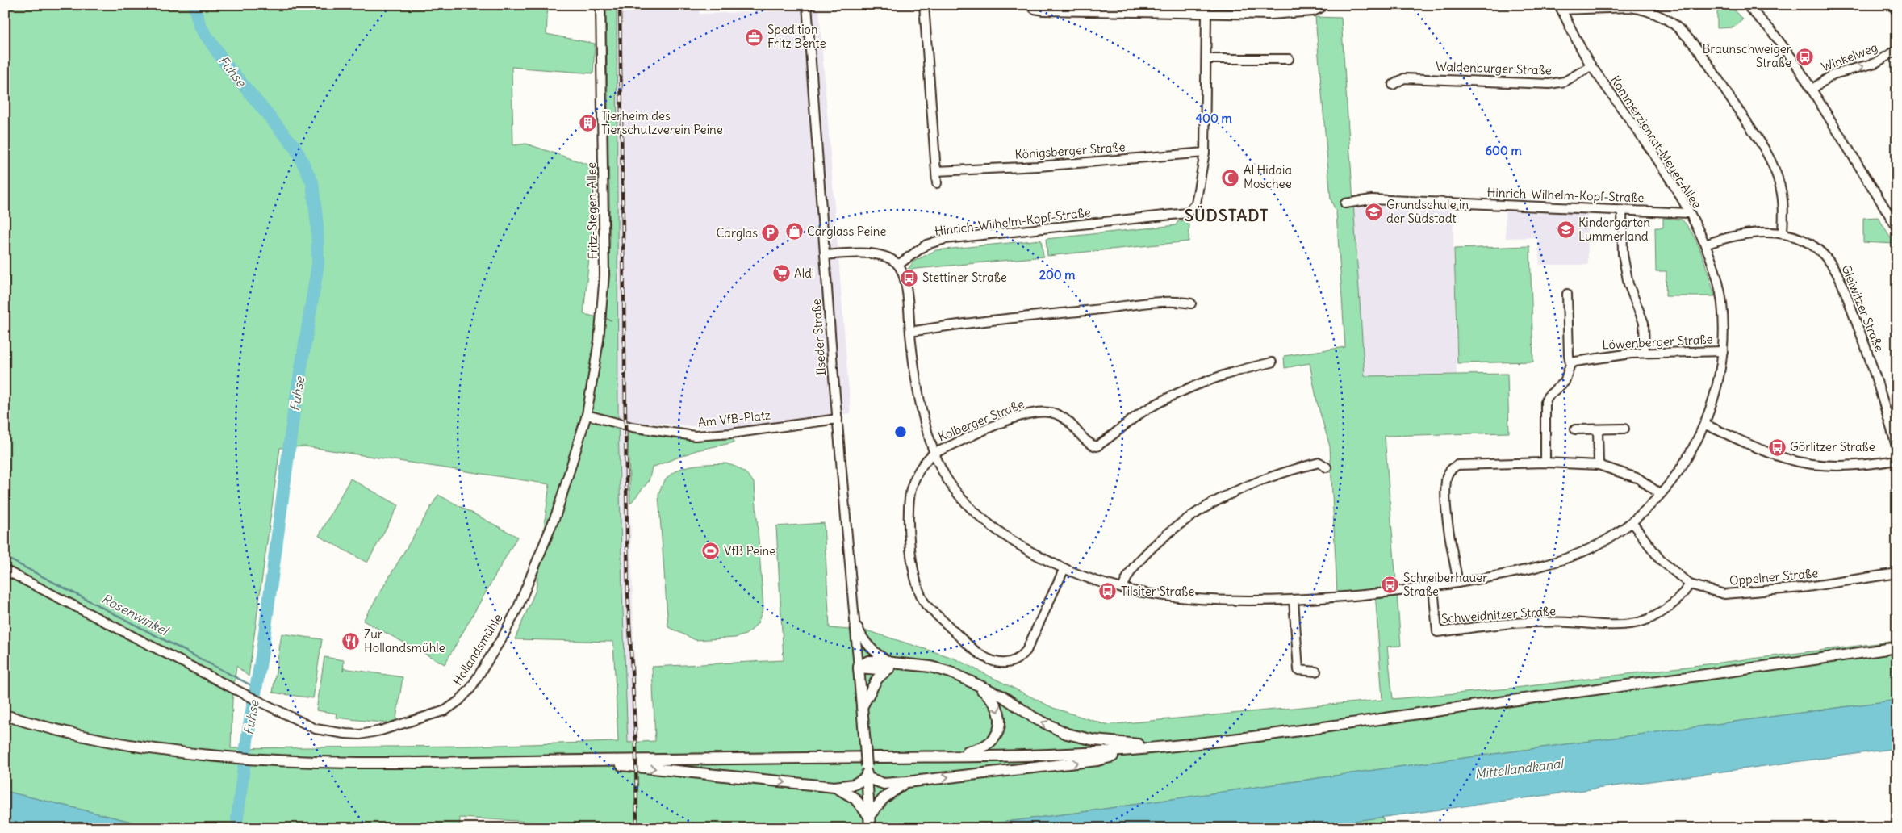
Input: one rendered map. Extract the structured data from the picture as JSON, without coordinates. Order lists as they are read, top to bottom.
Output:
{
  "streets": {
    "street": [
      "Winkelweg",
      "Waldenburger Straße",
      "Kommerzienrat-Meyer-Allee",
      "Königsberger Straße",
      "Hinrich-Wilhelm-Kopf-Straße",
      "Fritz-Stegen-Allee",
      "Gleiwitzer Straße",
      "Ilseder Straße",
      "Löwenberger Straße",
      "Am VfB-Platz",
      "Kolberger Straße",
      "Oppelner Straße",
      "Schweidnitzer Straße",
      "Hollandsmühle"
    ]
  },
  "crossings": [
    ["Waldenburger Straße", "Kommerzienrat-Meyer-Allee"],
    ["Kommerzienrat-Meyer-Allee", "Hinrich-Wilhelm-Kopf-Straße"],
    ["Kommerzienrat-Meyer-Allee", "Gleiwitzer Straße"],
    ["Kommerzienrat-Meyer-Allee", "Löwenberger Straße"],
    ["Kommerzienrat-Meyer-Allee", "Kolberger Straße"],
    ["Kommerzienrat-Meyer-Allee", "Oppelner Straße"],
    ["Kommerzienrat-Meyer-Allee", "Schweidnitzer Straße"],
    ["Königsberger Straße", "Hinrich-Wilhelm-Kopf-Straße"],
    ["Fritz-Stegen-Allee", "Am VfB-Platz"],
    ["Fritz-Stegen-Allee", "Hollandsmühle"],
    ["Ilseder Straße", "Am VfB-Platz"],
    ["Am VfB-Platz", "Hollandsmühle"],
    ["Oppelner Straße", "Schweidnitzer Straße"]
  ],
  "one_way": ["Winkelweg"],
  "districts": ["SÜDSTADT"],
  "water": ["Fuhse", "Rosenwinkel", "Mittellandkanal"],
  "places": {
    "office": ["Spedition Fritz Bente"],
    "bus stop": [
      "Braunschweiger Straße",
      "Stettiner Straße",
      "Görlitzer Straße",
      "Schreiberhauer Straße",
      "Tilsiter Straße"
    ],
    "building": ["Tierheim des Tierschutzverein Peine"],
    "mosque": ["Al Hidaia Moschee"],
    "school or university": ["Grundschule in der Südstadt", "Kindergarten Lummerland"],
    "shop": ["Carglass Peine"],
    "parking": ["Carglas"],
    "supermarket": ["Aldi"],
    "sports": ["VfB Peine"],
    "restaurant": ["Zur Hollandsmühle"]
  },
  "rings": ["400 m", "600 m", "200 m"]
}
